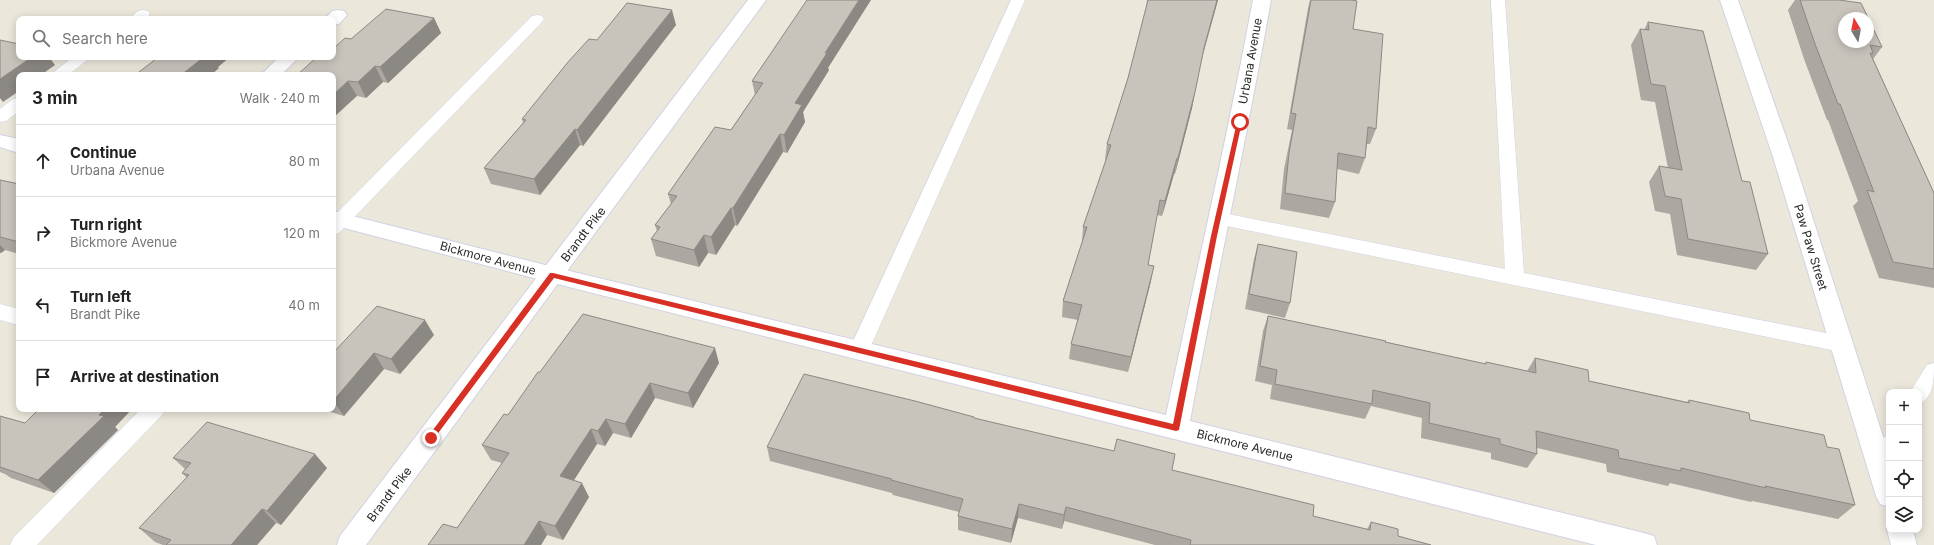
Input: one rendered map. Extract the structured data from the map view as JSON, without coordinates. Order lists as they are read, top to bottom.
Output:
{
  "streets": {
    "street": [
      "Urbana Avenue",
      "Brandt Pike",
      "Paw Paw Street",
      "Bickmore Avenue"
    ]
  },
  "crossings": [
    ["Urbana Avenue", "Bickmore Avenue"],
    ["Brandt Pike", "Bickmore Avenue"]
  ],
  "north": "top",
  "page": {
    "search": "Search here",
    "heading": ["3 min", "Walk · 240 m"],
    "list": [
      ["Continue", "Urbana Avenue", "80 m"],
      ["Turn right", "Bickmore Avenue", "120 m"],
      ["Turn left", "Brandt Pike", "40 m"],
      "Arrive at destination"
    ],
    "map_buttons": ["+", "−"]
  }
}
